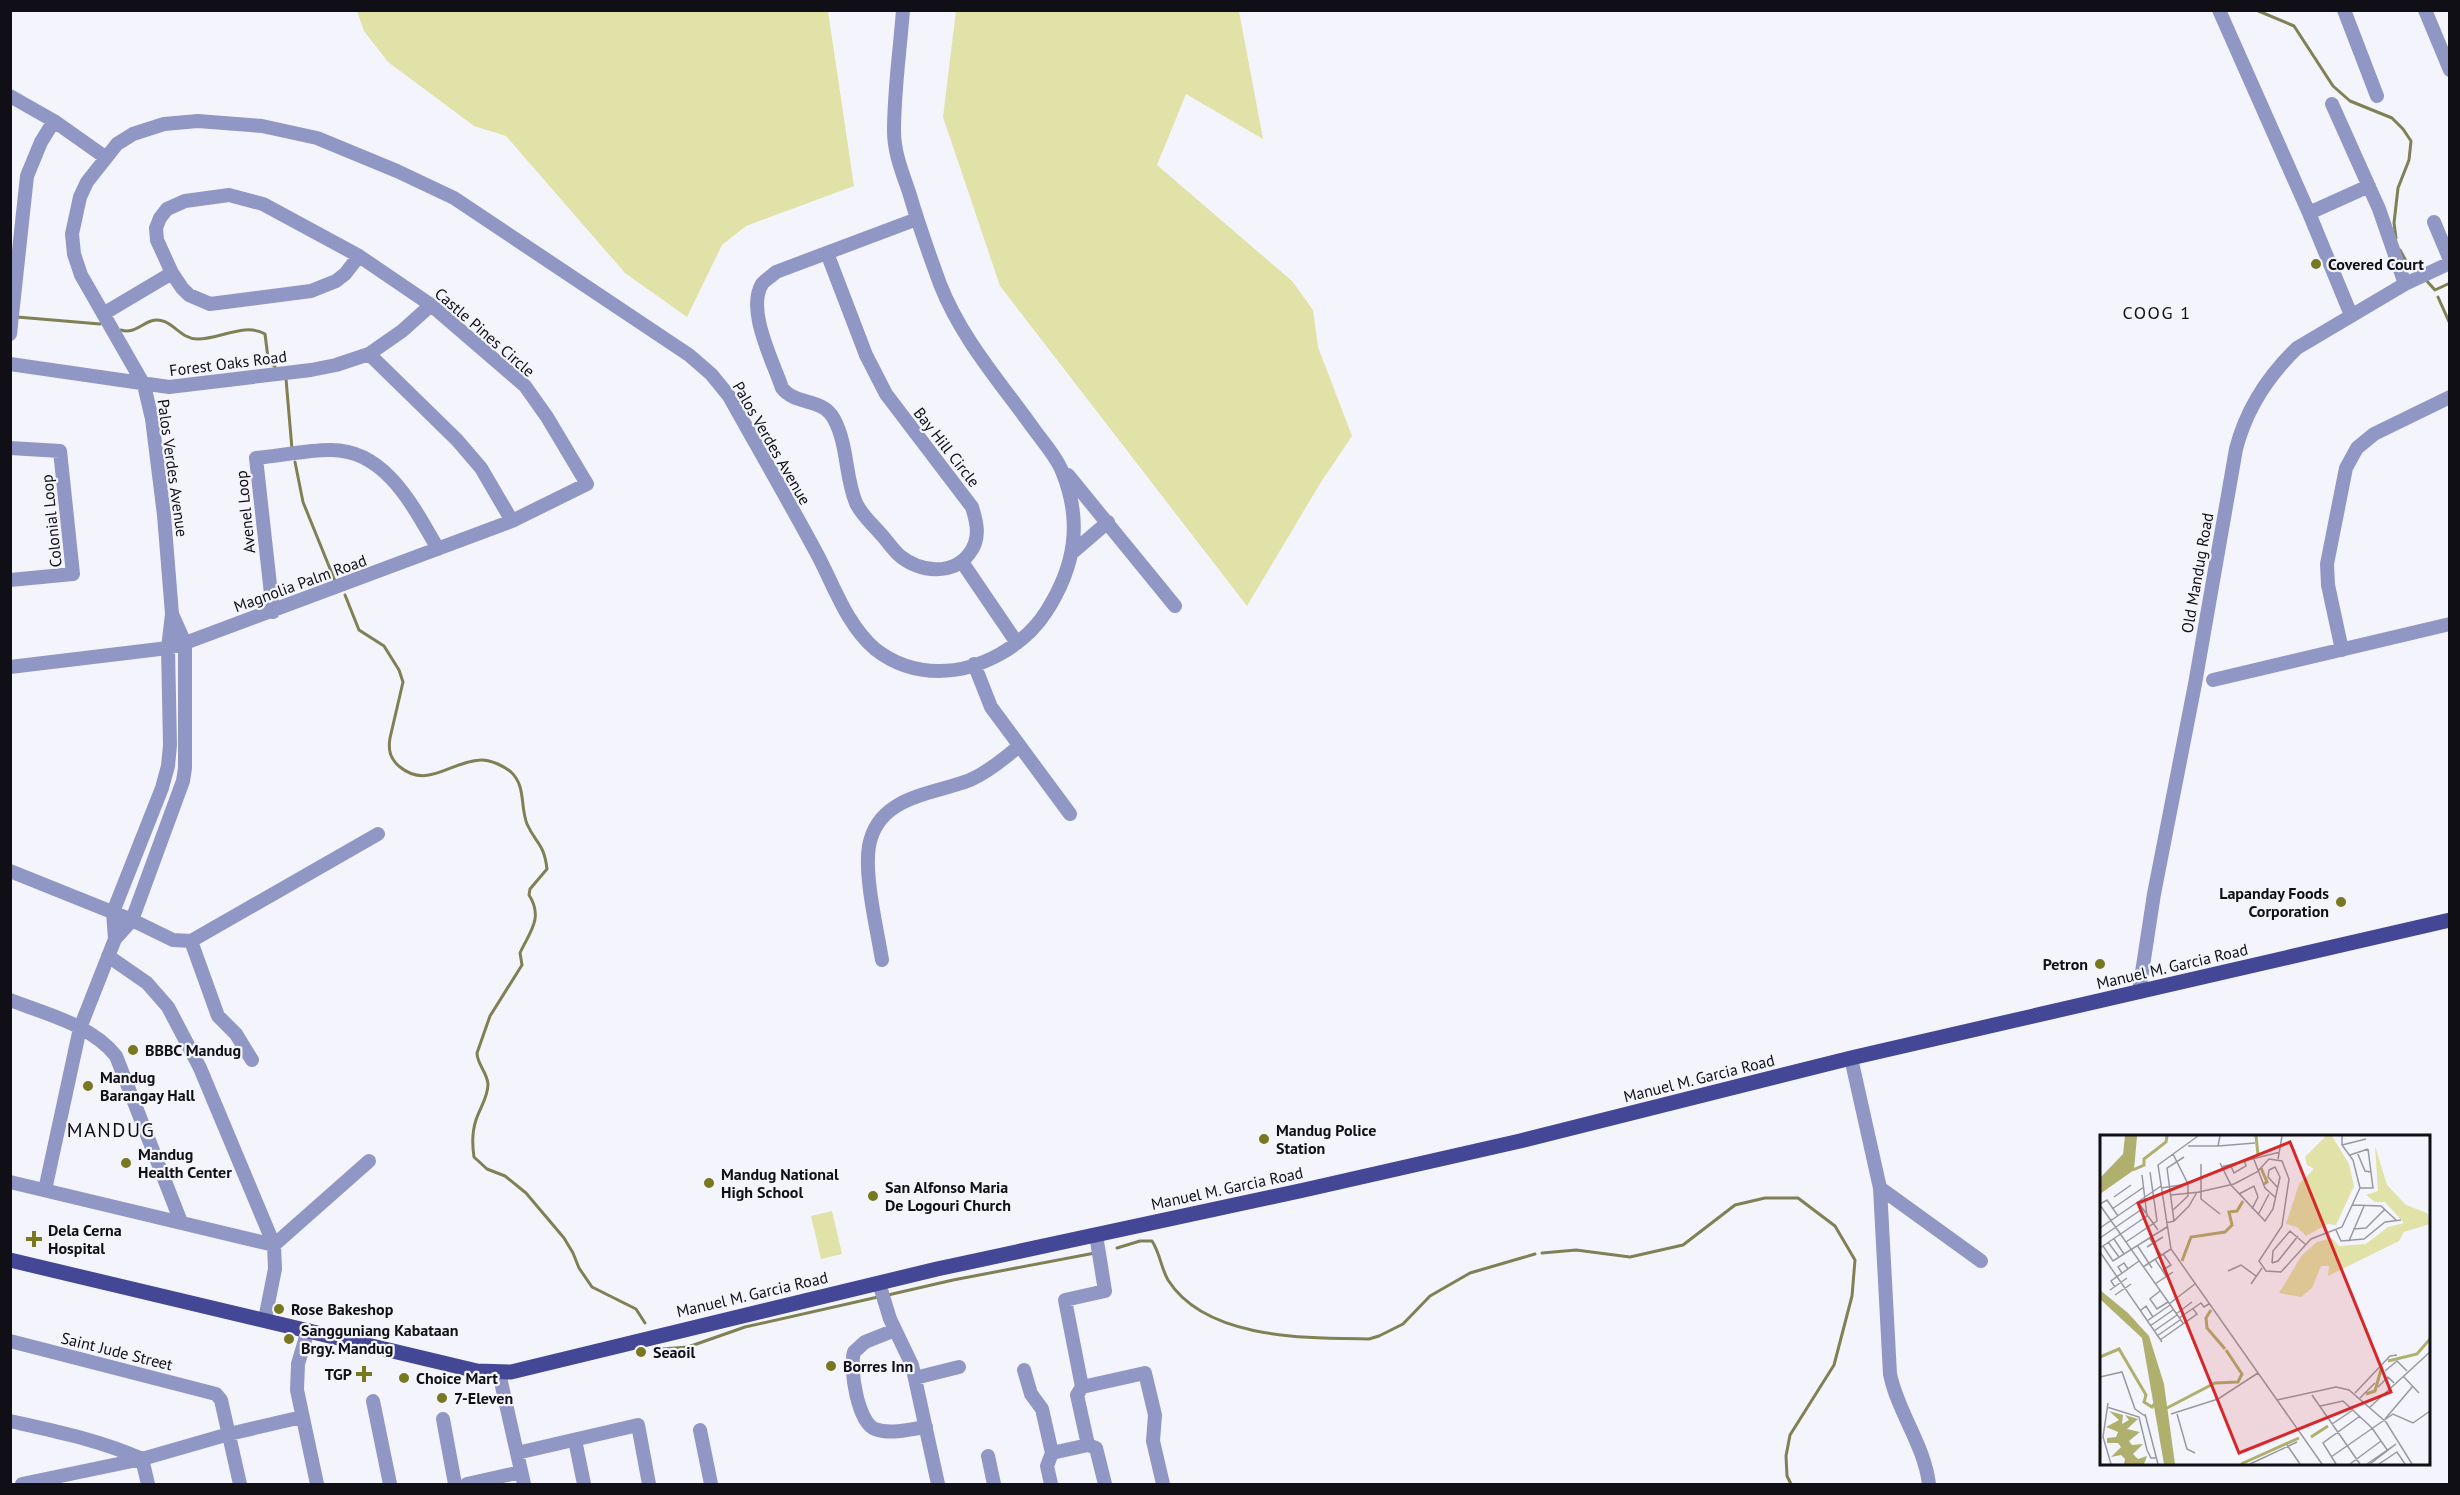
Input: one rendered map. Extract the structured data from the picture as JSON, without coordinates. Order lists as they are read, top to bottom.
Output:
{
  "streets": {
    "main road": ["Manuel M. Garcia Road"],
    "street": [
      "Castle Pines Circle",
      "Forest Oaks Road",
      "Palos Verdes Avenue",
      "Bay Hill Circle",
      "Avenel Loop",
      "Colonial Loop",
      "Old Mandug Road",
      "Magnolia Palm Road",
      "Saint Jude Street"
    ]
  },
  "crossings": [
    ["Castle Pines Circle", "Forest Oaks Road"],
    ["Castle Pines Circle", "Magnolia Palm Road"],
    ["Forest Oaks Road", "Palos Verdes Avenue"],
    ["Palos Verdes Avenue", "Magnolia Palm Road"],
    ["Avenel Loop", "Magnolia Palm Road"],
    ["Old Mandug Road", "Manuel M. Garcia Road"]
  ],
  "districts": ["COOG 1", "MANDUG"],
  "places": {
    "other": [
      "Covered Court",
      "Lapanday Foods Corporation",
      "Petron",
      "BBBC Mandug",
      "Mandug Barangay Hall",
      "Mandug Police Station",
      "Mandug Health Center",
      "Mandug National High School",
      "San Alfonso Maria De Logouri Church",
      "Rose Bakeshop",
      "Sangguniang Kabataan Brgy. Mandug",
      "Seaoil",
      "Borres Inn",
      "Choice Mart",
      "7-Eleven"
    ],
    "health": ["Dela Cerna Hospital", "TGP"]
  }
}
